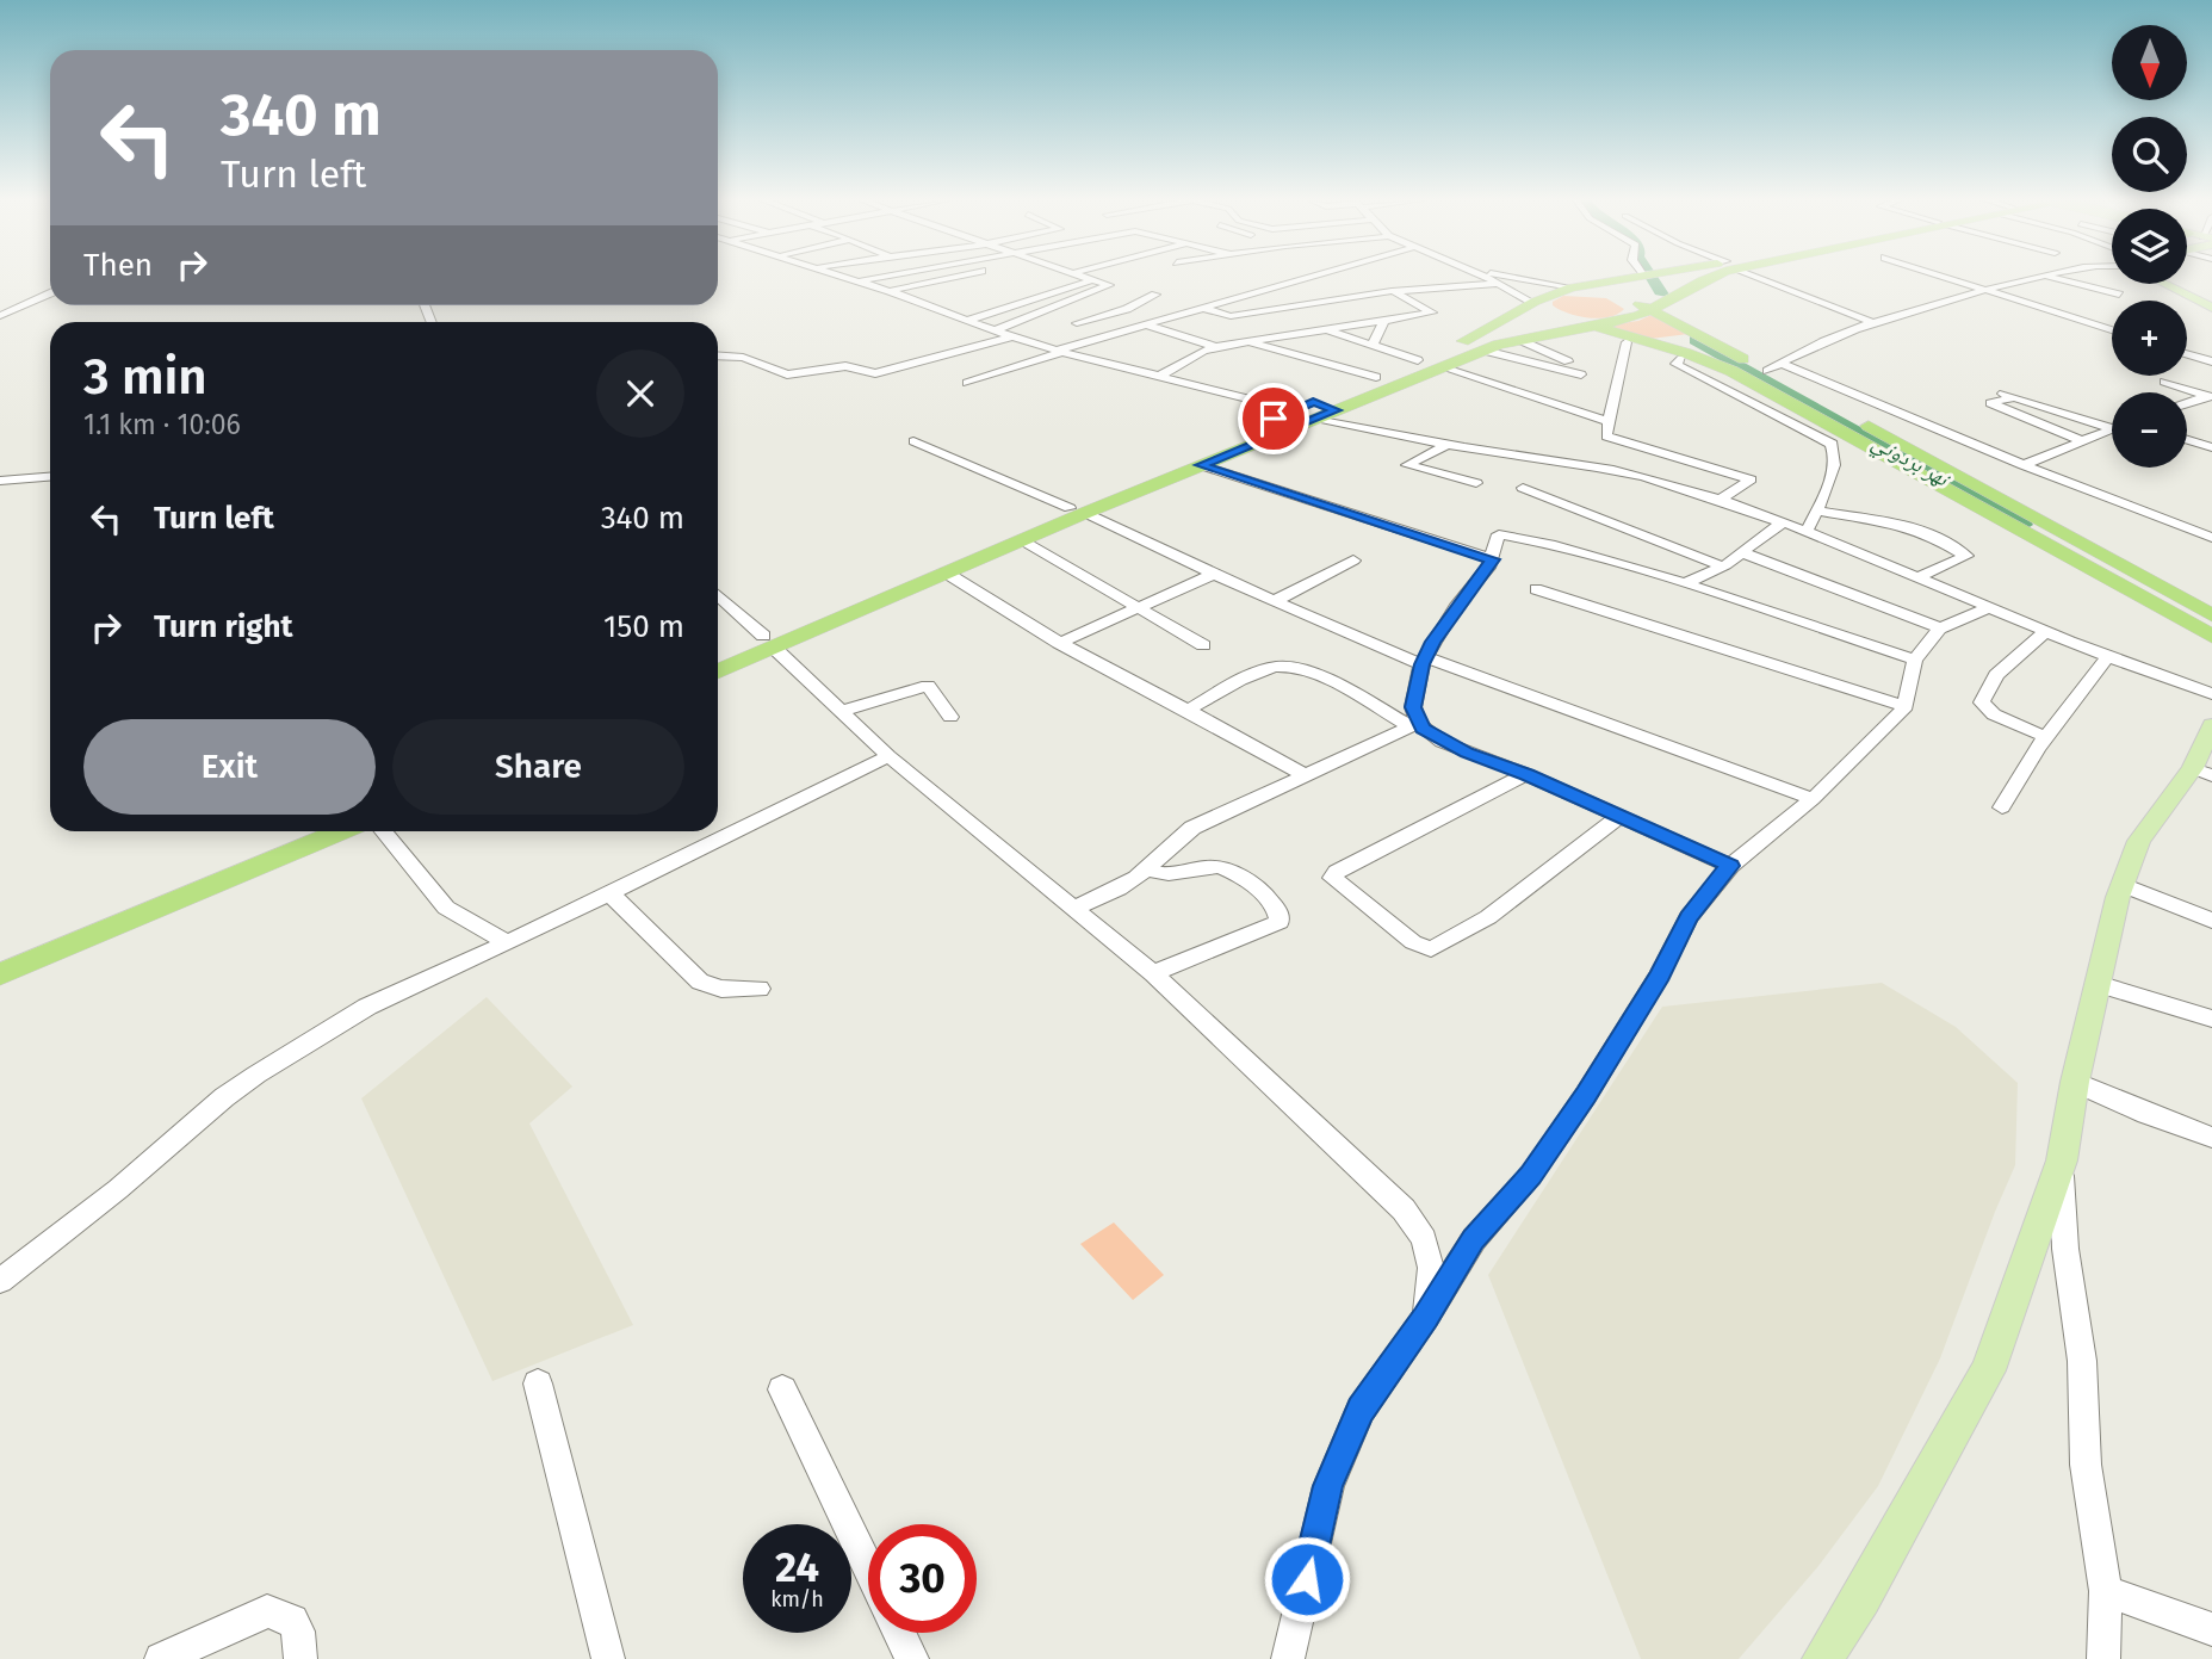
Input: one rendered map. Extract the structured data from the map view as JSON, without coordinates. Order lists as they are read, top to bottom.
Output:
{
  "water": ["نهر بردوني"],
  "north": "bottom",
  "page": {
    "map_buttons": ["+", "−"],
    "turn": ["340 m", "Turn left"],
    "then": "Then",
    "heading": ["3 min", "1.1 km · 10:06"],
    "list": [
      {
        "name": "Turn left",
        "value": "340 m"
      },
      {
        "name": "Turn right",
        "value": "150 m"
      }
    ],
    "buttons": ["Exit", "Share"],
    "speed": "24 km/h",
    "limit": "30"
  }
}
